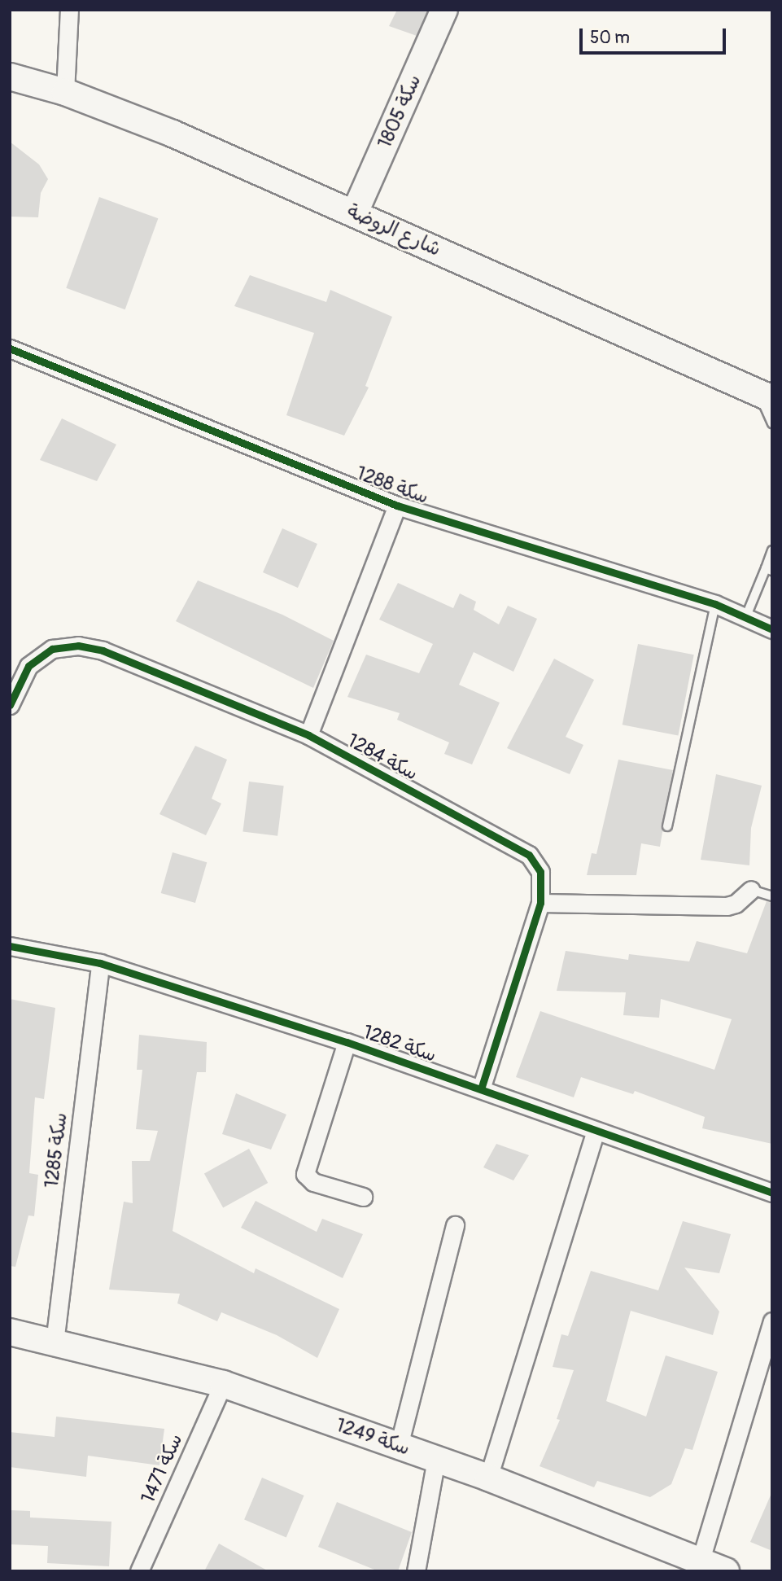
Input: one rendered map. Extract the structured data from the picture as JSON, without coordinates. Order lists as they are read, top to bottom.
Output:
{
  "streets": {
    "street": [
      "سكة 1805",
      "شارع الروضة",
      "سكة 1288",
      "سكة 1284",
      "سكة 1282",
      "سكة 1285",
      "سكة 1249",
      "سكة 1471"
    ]
  },
  "crossings": [
    ["سكة 1805", "شارع الروضة"],
    ["سكة 1284", "سكة 1282"],
    ["سكة 1282", "سكة 1285"],
    ["سكة 1285", "سكة 1249"],
    ["سكة 1249", "سكة 1471"]
  ],
  "scale_bar": "50 m"
}
